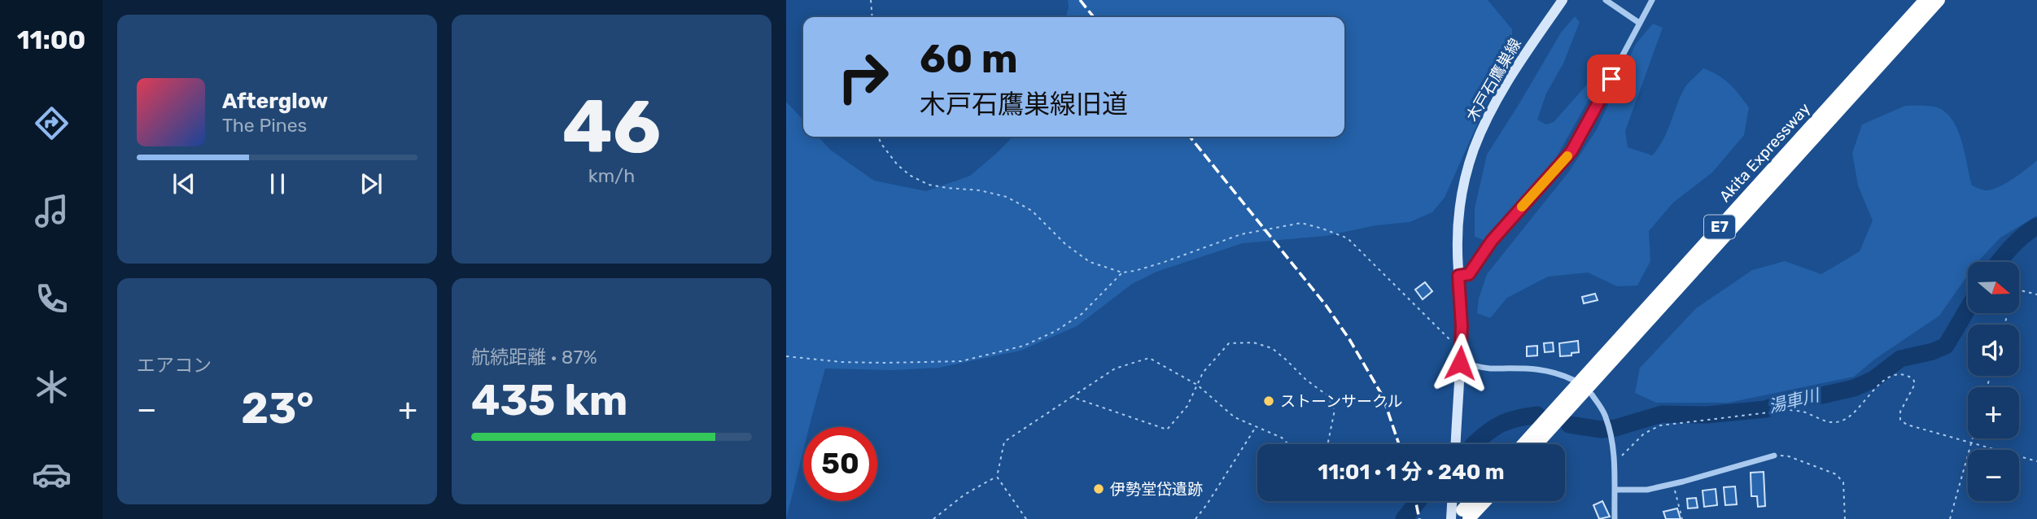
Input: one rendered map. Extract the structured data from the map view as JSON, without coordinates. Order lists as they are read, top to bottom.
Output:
{
  "streets": {
    "highway": ["Akita Expressway", "E7"],
    "main road": ["木戸石鷹巣線"]
  },
  "water": ["湯車川"],
  "places": ["ストーンサークル", "伊勢堂岱遺跡"],
  "north": "right",
  "page": {
    "tabs": "11:00",
    "tile": [
      ["46", "km/h"],
      "エアコン",
      ["航続距離 · 87%", "435 km"]
    ],
    "turn": ["60 m", "木戸石鷹巣線旧道"],
    "song": ["Afterglow", "The Pines"],
    "map_buttons": ["+", "−"],
    "heat": ["−", "23°", "+"],
    "limit": "50",
    "trip": "11:01 · 1 分 · 240 m"
  }
}
